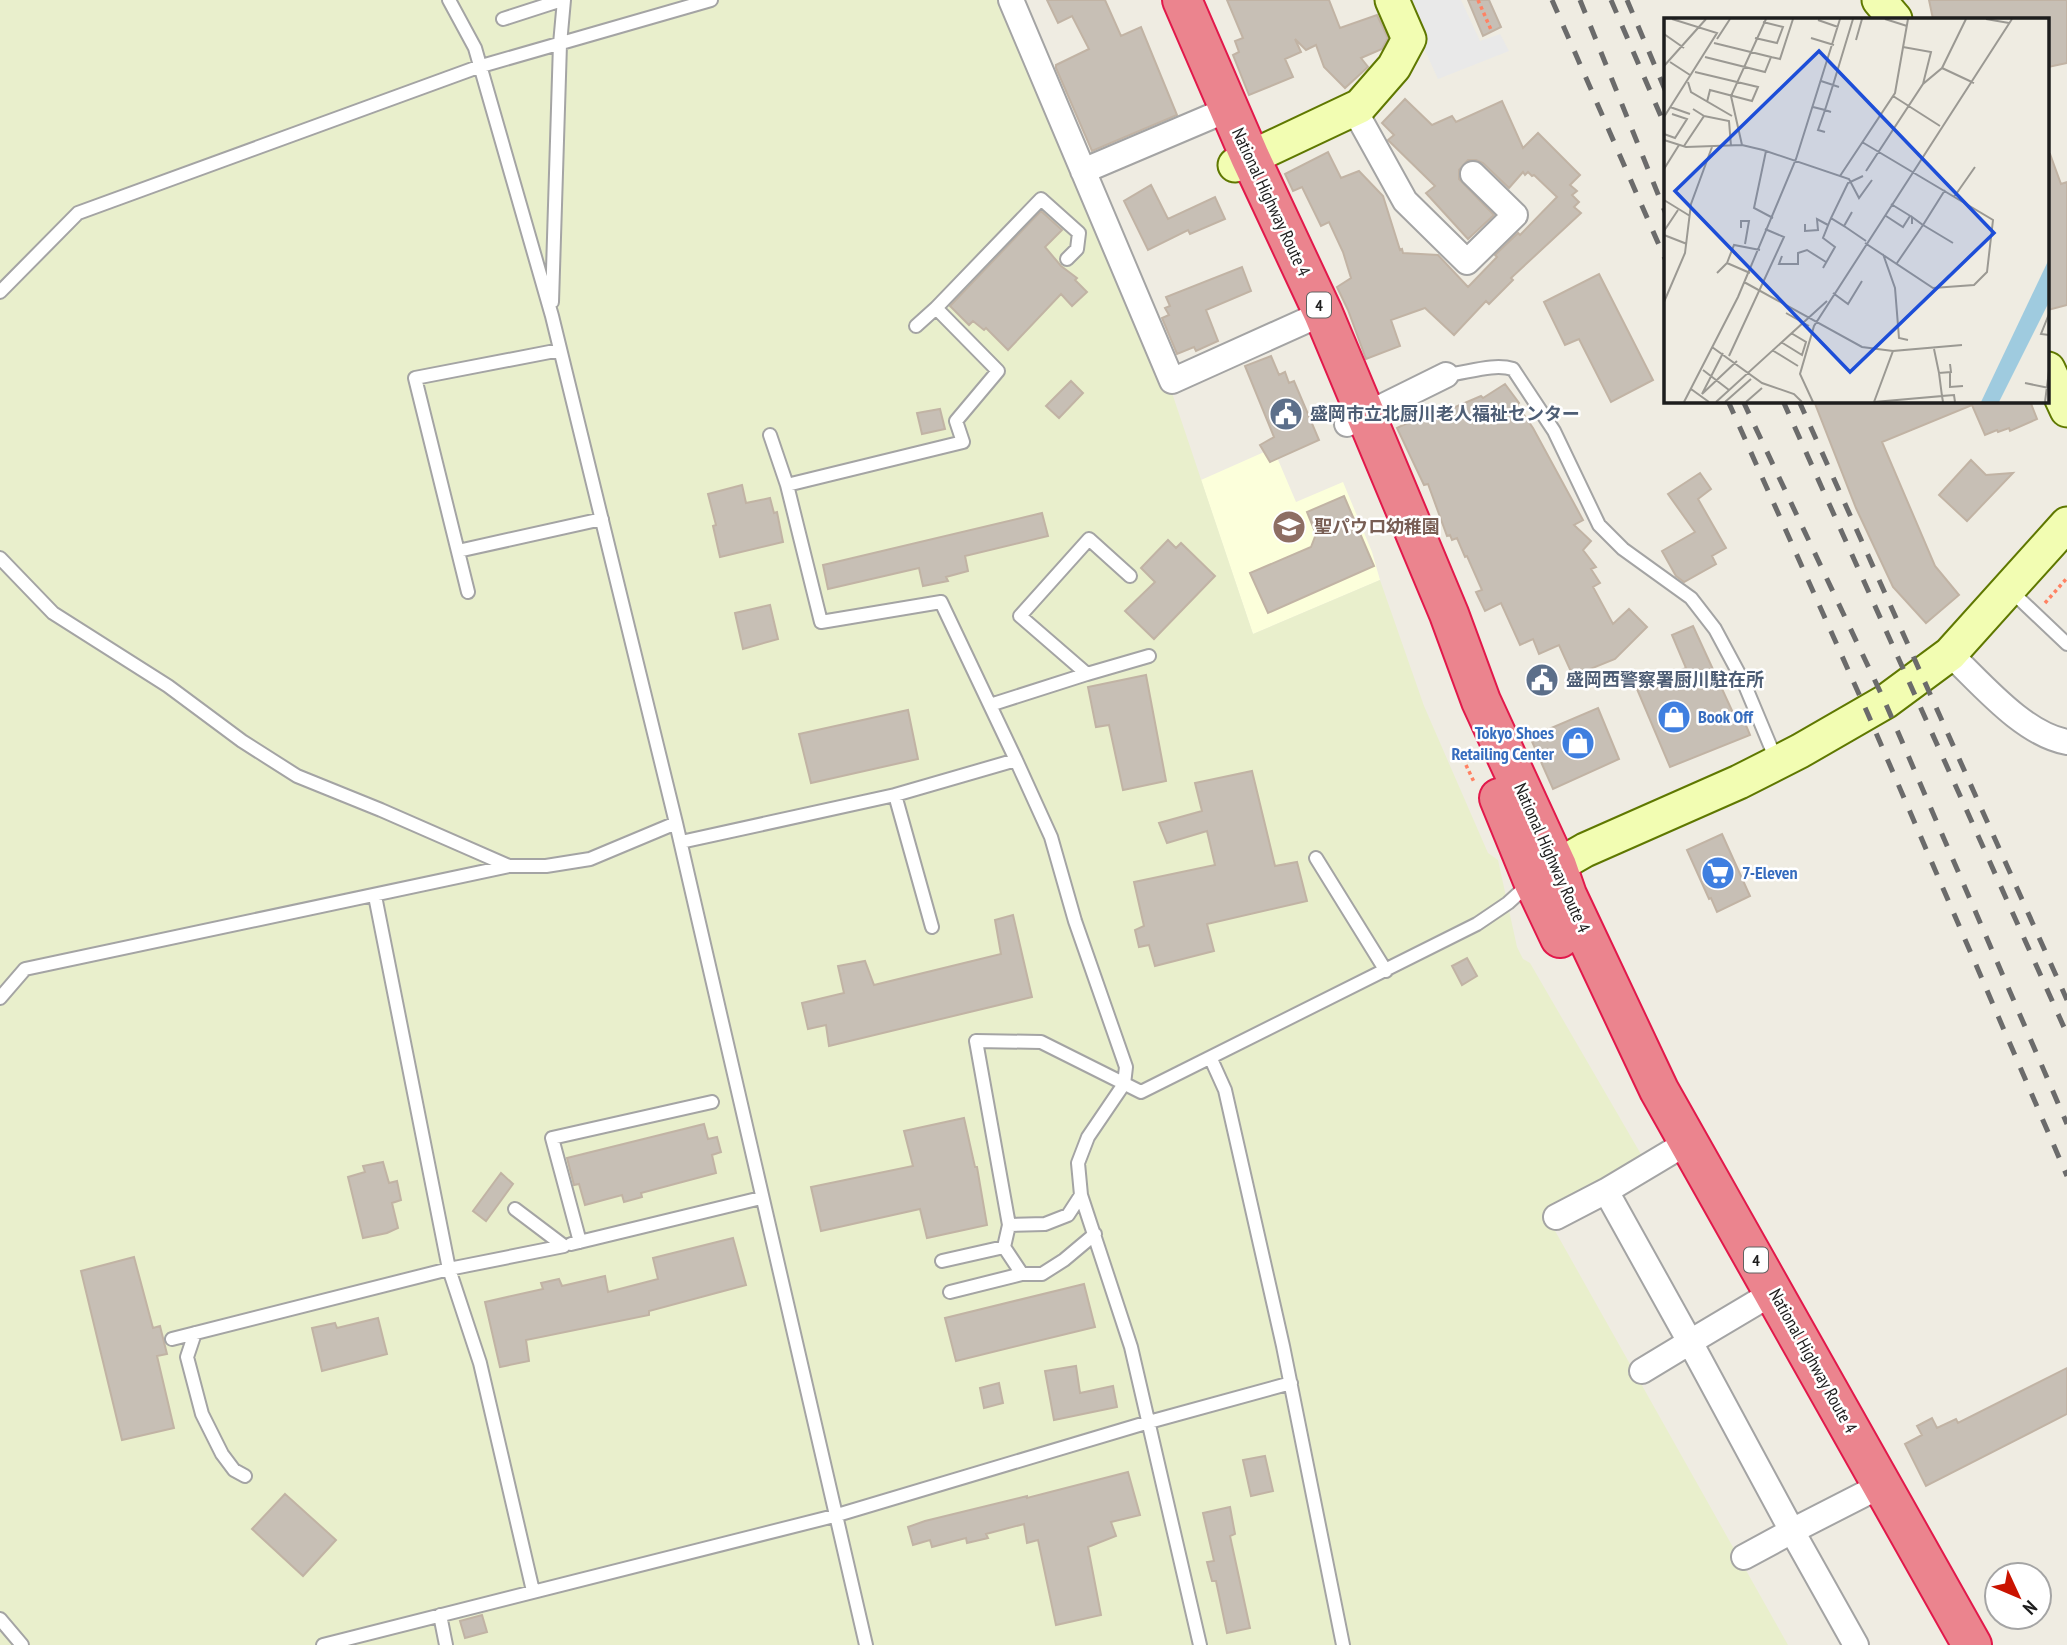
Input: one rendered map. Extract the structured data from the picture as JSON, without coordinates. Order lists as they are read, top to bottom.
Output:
{
  "streets": {
    "highway": ["National Highway Route 4", "4"]
  },
  "places": {
    "public building": ["盛岡市立北厨川老人福祉センター", "盛岡西警察署厨川駐在所"],
    "school or university": ["聖パウロ幼稚園"],
    "shop": ["Book Off", "Tokyo Shoes Retailing Center"],
    "supermarket": ["7-Eleven"]
  },
  "north": "bottom right"
}
